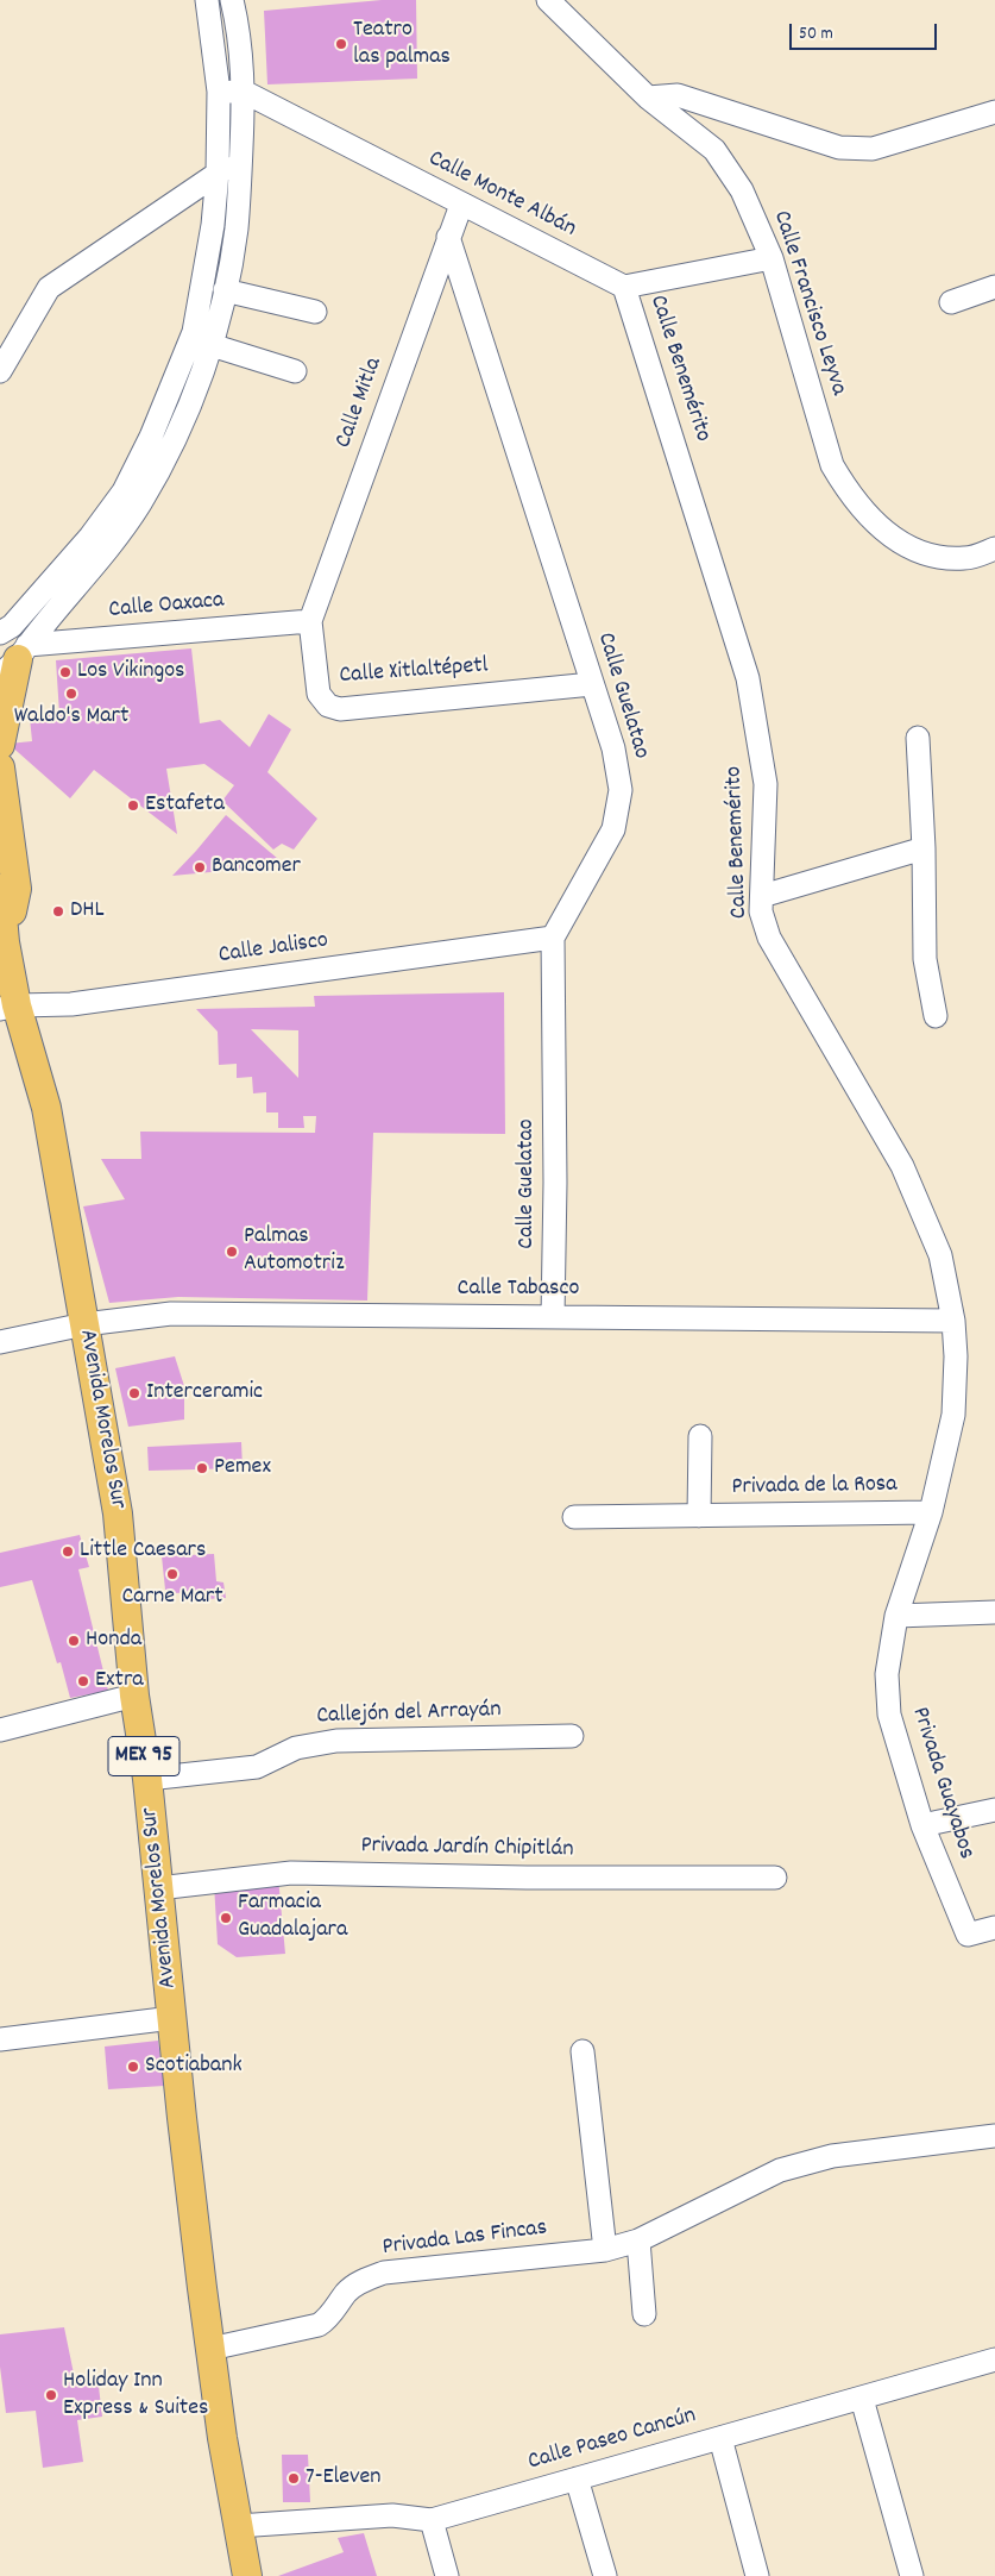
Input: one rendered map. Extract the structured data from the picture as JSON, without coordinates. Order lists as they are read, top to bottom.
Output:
{
  "streets": {
    "main road": ["Avenida Morelos Sur", "MEX 95"],
    "street": [
      "Calle Monte Albán",
      "Calle Francisco Leyva",
      "Calle Benemérito",
      "Calle Mitla",
      "Calle Oaxaca",
      "Calle Xitlaltépetl",
      "Calle Guelatao",
      "Calle Jalisco",
      "Calle Tabasco",
      "Privada de la Rosa",
      "Callejón del Arrayán",
      "Privada Guayabos",
      "Privada Jardín Chipitlán",
      "Privada Las Fincas",
      "Calle Paseo Cancún"
    ]
  },
  "crossings": [
    ["Calle Monte Albán", "Calle Benemérito"],
    ["Calle Monte Albán", "Calle Mitla"],
    ["Calle Benemérito", "Calle Tabasco"],
    ["Calle Benemérito", "Privada de la Rosa"],
    ["Calle Benemérito", "Privada Guayabos"],
    ["Calle Mitla", "Calle Oaxaca"],
    ["Calle Mitla", "Calle Xitlaltépetl"],
    ["Calle Mitla", "Calle Guelatao"],
    ["Calle Oaxaca", "Calle Xitlaltépetl"],
    ["Calle Xitlaltépetl", "Calle Guelatao"],
    ["Calle Guelatao", "Calle Jalisco"],
    ["Calle Guelatao", "Calle Tabasco"],
    ["Calle Jalisco", "Avenida Morelos Sur"],
    ["Calle Tabasco", "Avenida Morelos Sur"],
    ["Avenida Morelos Sur", "Callejón del Arrayán"],
    ["Avenida Morelos Sur", "Privada Jardín Chipitlán"],
    ["Avenida Morelos Sur", "Privada Las Fincas"],
    ["Avenida Morelos Sur", "Calle Paseo Cancún"],
    ["Privada de la Rosa", "Privada Guayabos"]
  ],
  "places": [
    "Teatro las palmas",
    "Los Vikingos",
    "Waldo's Mart",
    "Estafeta",
    "Bancomer",
    "DHL",
    "Palmas Automotriz",
    "Interceramic",
    "Pemex",
    "Little Caesars",
    "Carne Mart",
    "Honda",
    "Extra",
    "Farmacia Guadalajara",
    "Scotiabank",
    "Holiday Inn Express & Suites",
    "7-Eleven"
  ],
  "scale_bar": "50 m"
}
